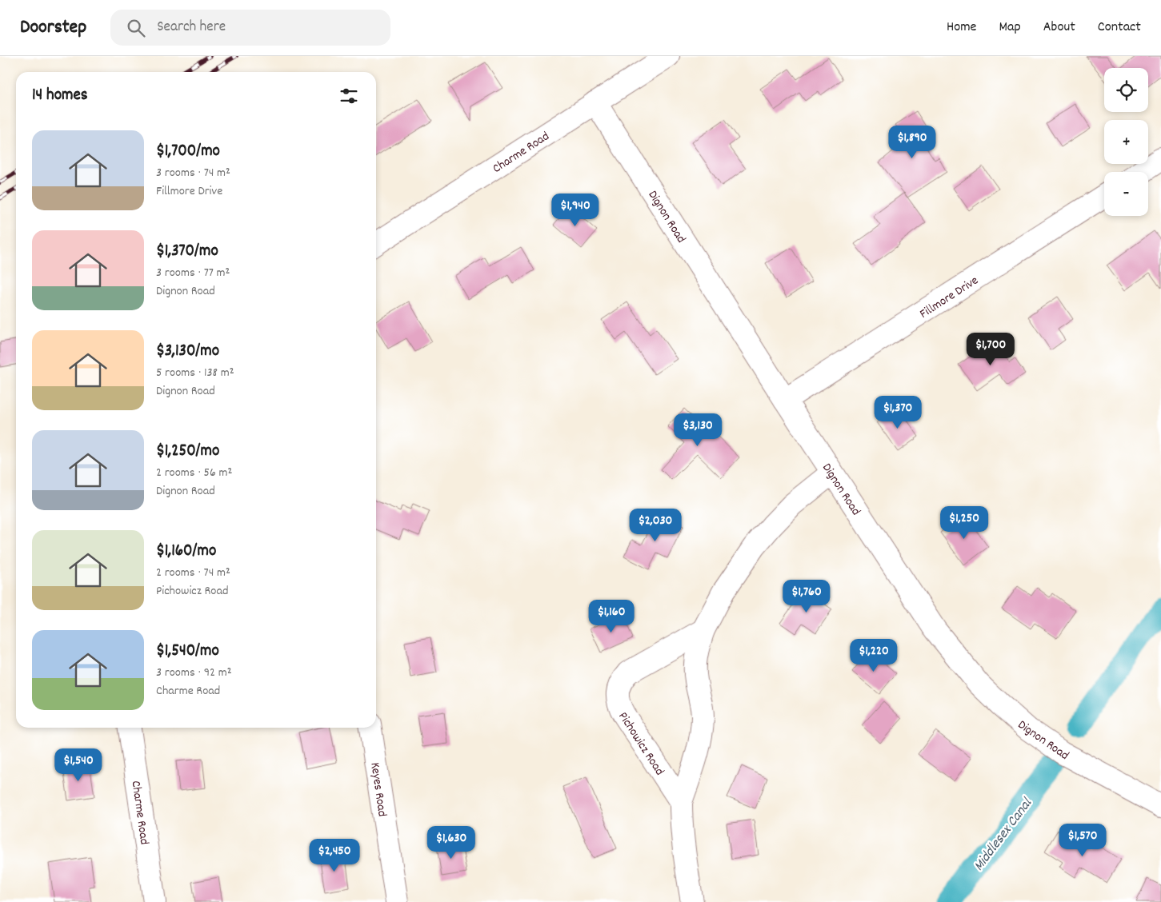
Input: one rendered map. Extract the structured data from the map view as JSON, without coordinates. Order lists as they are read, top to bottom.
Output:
{
  "streets": {
    "street": [
      "Charme Road",
      "Dignon Road",
      "Fillmore Drive",
      "Pichowicz Road",
      "Keyes Road"
    ]
  },
  "crossings": [
    ["Charme Road", "Dignon Road"],
    ["Dignon Road", "Fillmore Drive"]
  ],
  "water": ["Middlesex Canal"],
  "page": {
    "header": "Doorstep",
    "search": "Search here",
    "nav": [
      "Home",
      "Map",
      "About",
      "Contact"
    ],
    "map_buttons": ["+", "−"],
    "heading": "14 homes",
    "list": [
      {
        "name": "$1,700/mo",
        "note": "3 rooms · 74 m² · Fillmore Drive"
      },
      {
        "name": "$1,370/mo",
        "note": "3 rooms · 77 m² · Dignon Road"
      },
      {
        "name": "$3,130/mo",
        "note": "5 rooms · 138 m² · Dignon Road"
      },
      {
        "name": "$1,250/mo",
        "note": "2 rooms · 56 m² · Dignon Road"
      },
      {
        "name": "$1,160/mo",
        "note": "2 rooms · 74 m² · Pichowicz Road"
      },
      {
        "name": "$1,540/mo",
        "note": "3 rooms · 92 m² · Charme Road"
      }
    ],
    "price": [
      "$1,890",
      "$1,940",
      "$1,700",
      "$1,370",
      "$3,130",
      "$1,250",
      "$2,030",
      "$1,760",
      "$1,160",
      "$1,220",
      "$1,540",
      "$1,570",
      "$1,630",
      "$2,450"
    ]
  }
}
